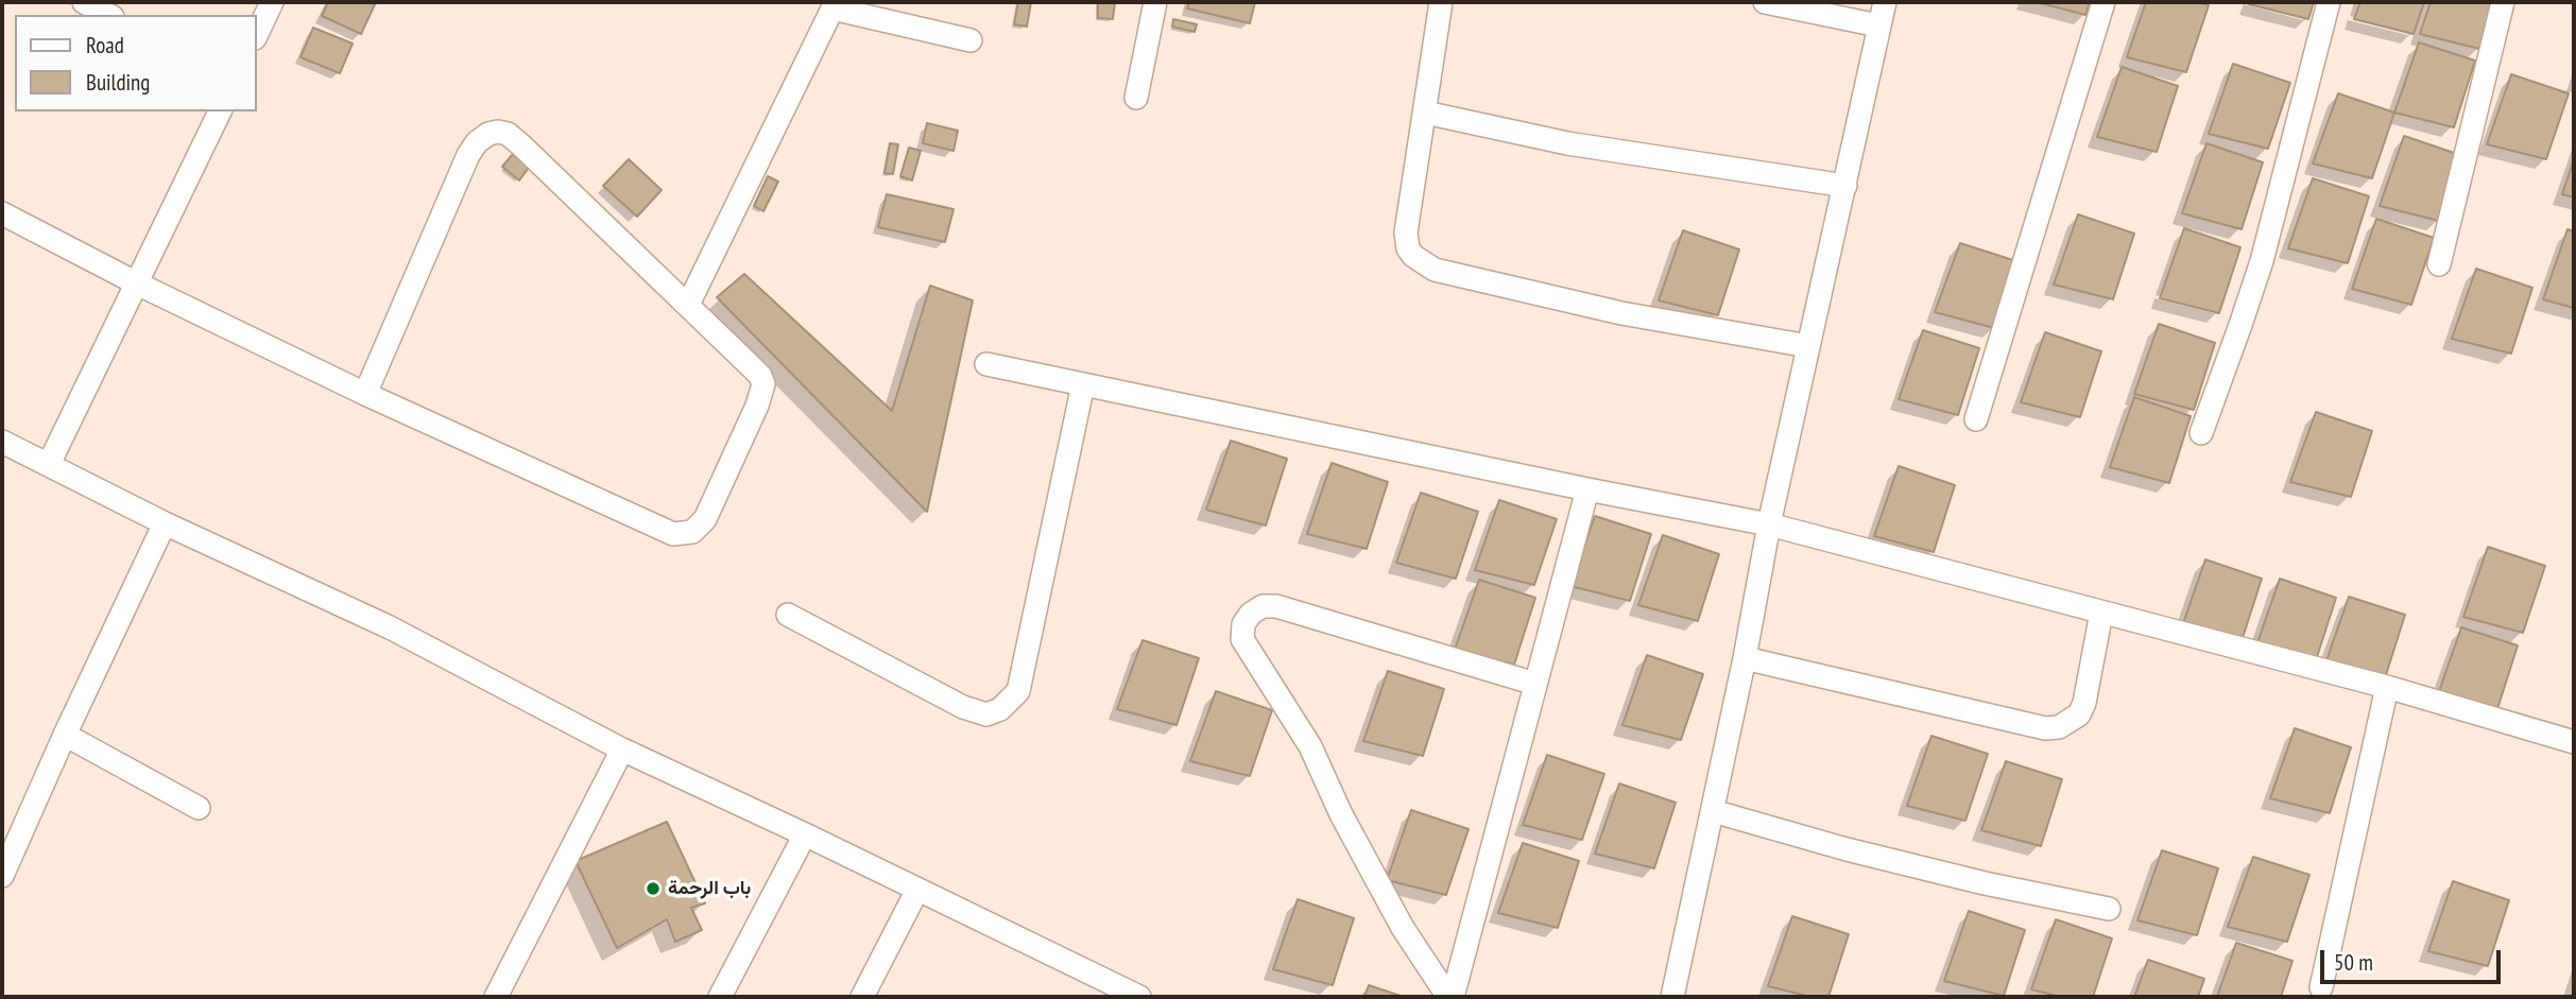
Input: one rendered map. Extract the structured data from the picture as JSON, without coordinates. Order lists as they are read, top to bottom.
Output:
{
  "places": ["باب الرحمة"],
  "legend": ["Road", "Building"],
  "scale_bar": "50 m"
}
